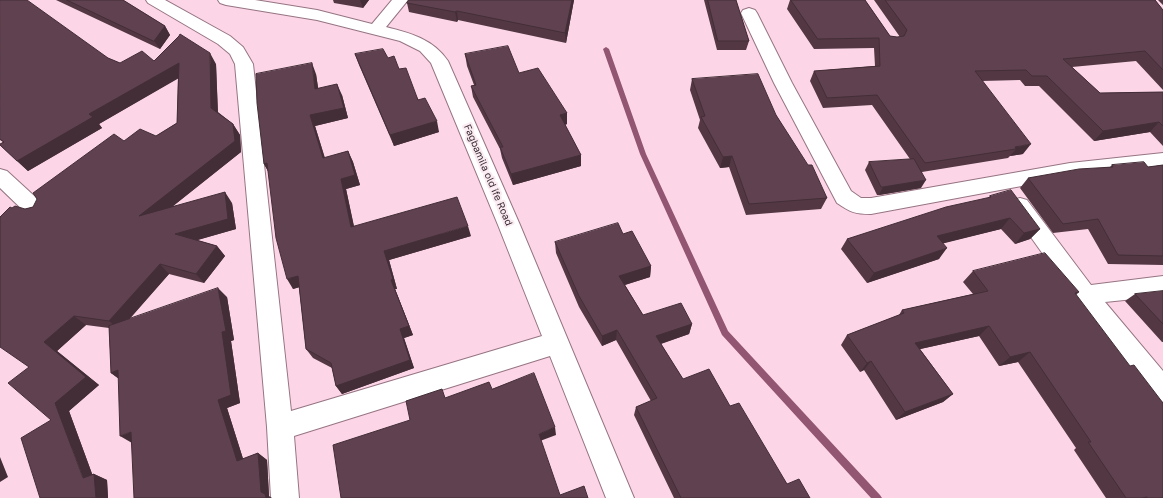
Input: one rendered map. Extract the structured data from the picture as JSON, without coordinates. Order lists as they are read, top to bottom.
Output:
{
  "streets": {
    "street": ["Fagbamila old ife Road"]
  }
}
